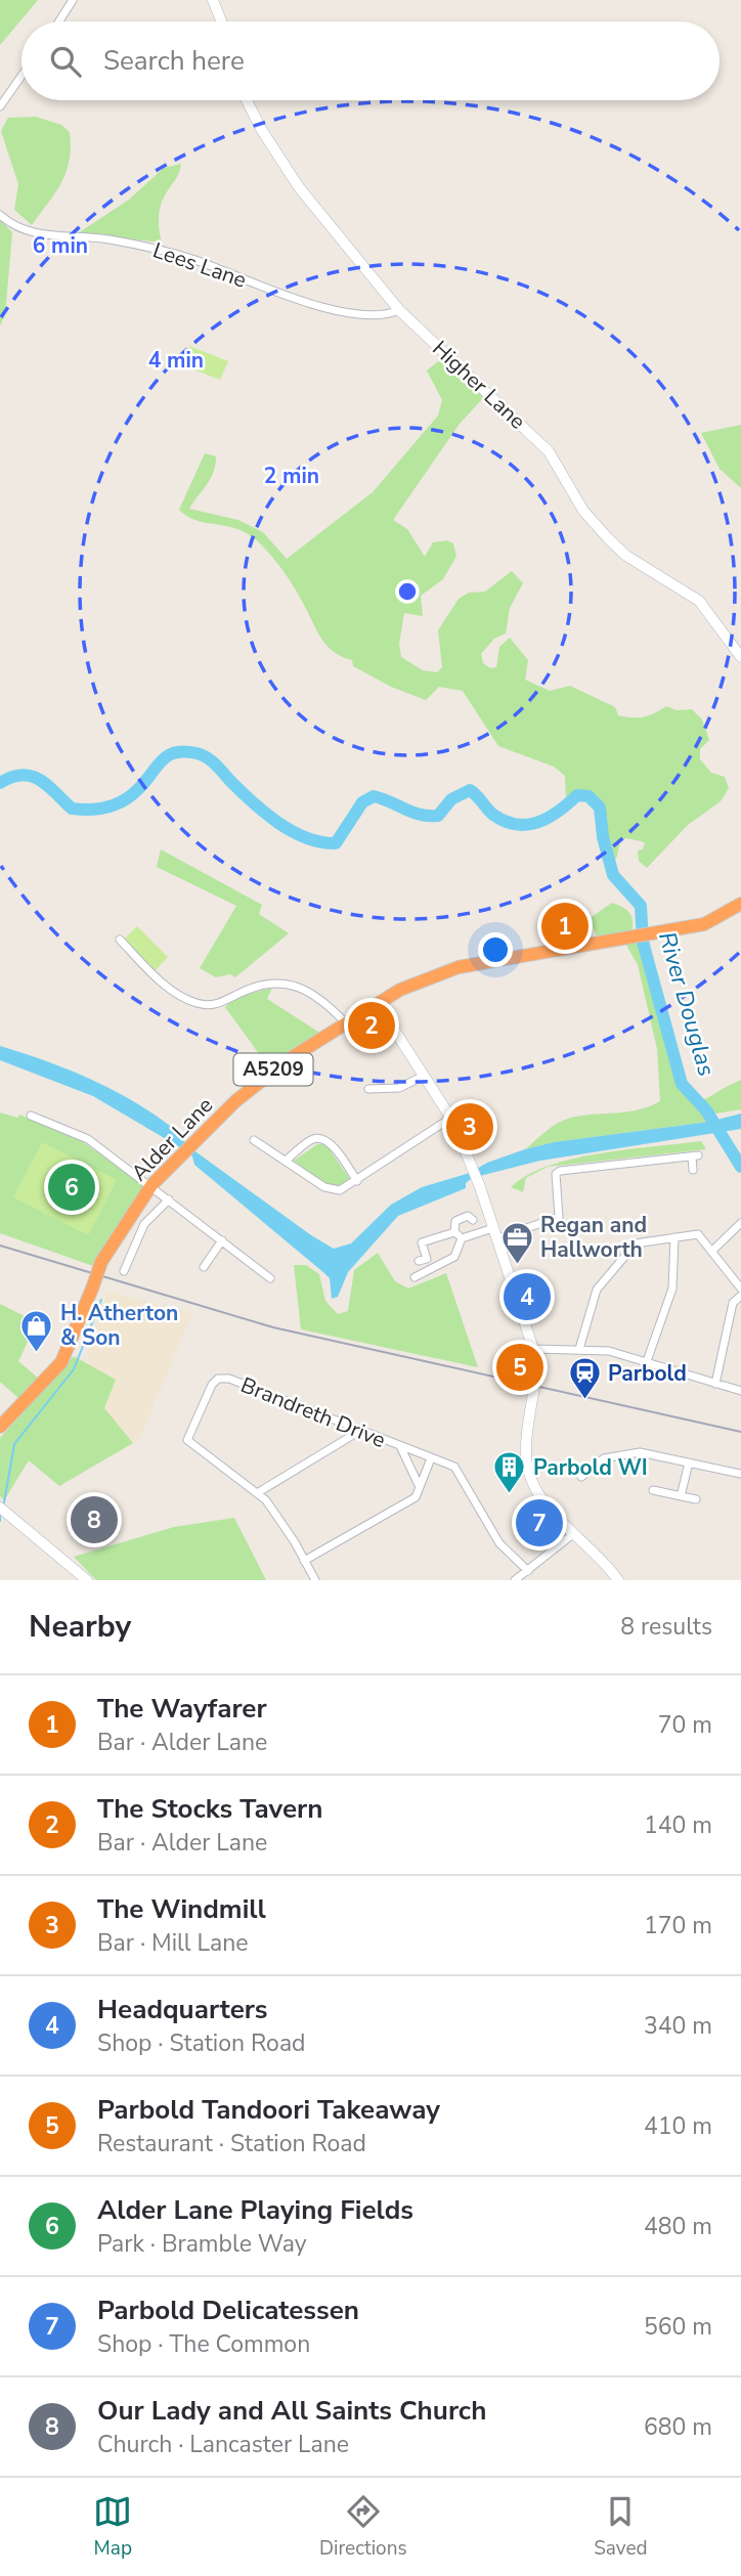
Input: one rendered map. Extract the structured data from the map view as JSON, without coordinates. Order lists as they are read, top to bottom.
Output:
{
  "streets": {
    "highway": ["A5209", "Alder Lane"],
    "street": ["Lees Lane", "Higher Lane", "Brandreth Drive"]
  },
  "crossings": [
    ["Lees Lane", "Higher Lane"]
  ],
  "water": ["River Douglas"],
  "places": {
    "office": ["Regan and Hallworth"],
    "shop": ["H. Atherton & Son"],
    "station": ["Parbold"],
    "building": ["Parbold WI"]
  },
  "page": {
    "search": "Search here",
    "pins": [
      "1",
      "2",
      "3",
      "6",
      "4",
      "5",
      "8",
      "7"
    ],
    "heading": ["Nearby", "8 results"],
    "list": [
      {
        "mark": "1",
        "name": "The Wayfarer",
        "note": "Bar · Alder Lane",
        "value": "70 m"
      },
      {
        "mark": "2",
        "name": "The Stocks Tavern",
        "note": "Bar · Alder Lane",
        "value": "140 m"
      },
      {
        "mark": "3",
        "name": "The Windmill",
        "note": "Bar · Mill Lane",
        "value": "170 m"
      },
      {
        "mark": "4",
        "name": "Headquarters",
        "note": "Shop · Station Road",
        "value": "340 m"
      },
      {
        "mark": "5",
        "name": "Parbold Tandoori Takeaway",
        "note": "Restaurant · Station Road",
        "value": "410 m"
      },
      {
        "mark": "6",
        "name": "Alder Lane Playing Fields",
        "note": "Park · Bramble Way",
        "value": "480 m"
      },
      {
        "mark": "7",
        "name": "Parbold Delicatessen",
        "note": "Shop · The Common",
        "value": "560 m"
      },
      {
        "mark": "8",
        "name": "Our Lady and All Saints Church",
        "note": "Church · Lancaster Lane",
        "value": "680 m"
      }
    ],
    "nav": ["Map", "Directions", "Saved"]
  },
  "rings": ["6 min", "4 min", "2 min"]
}
